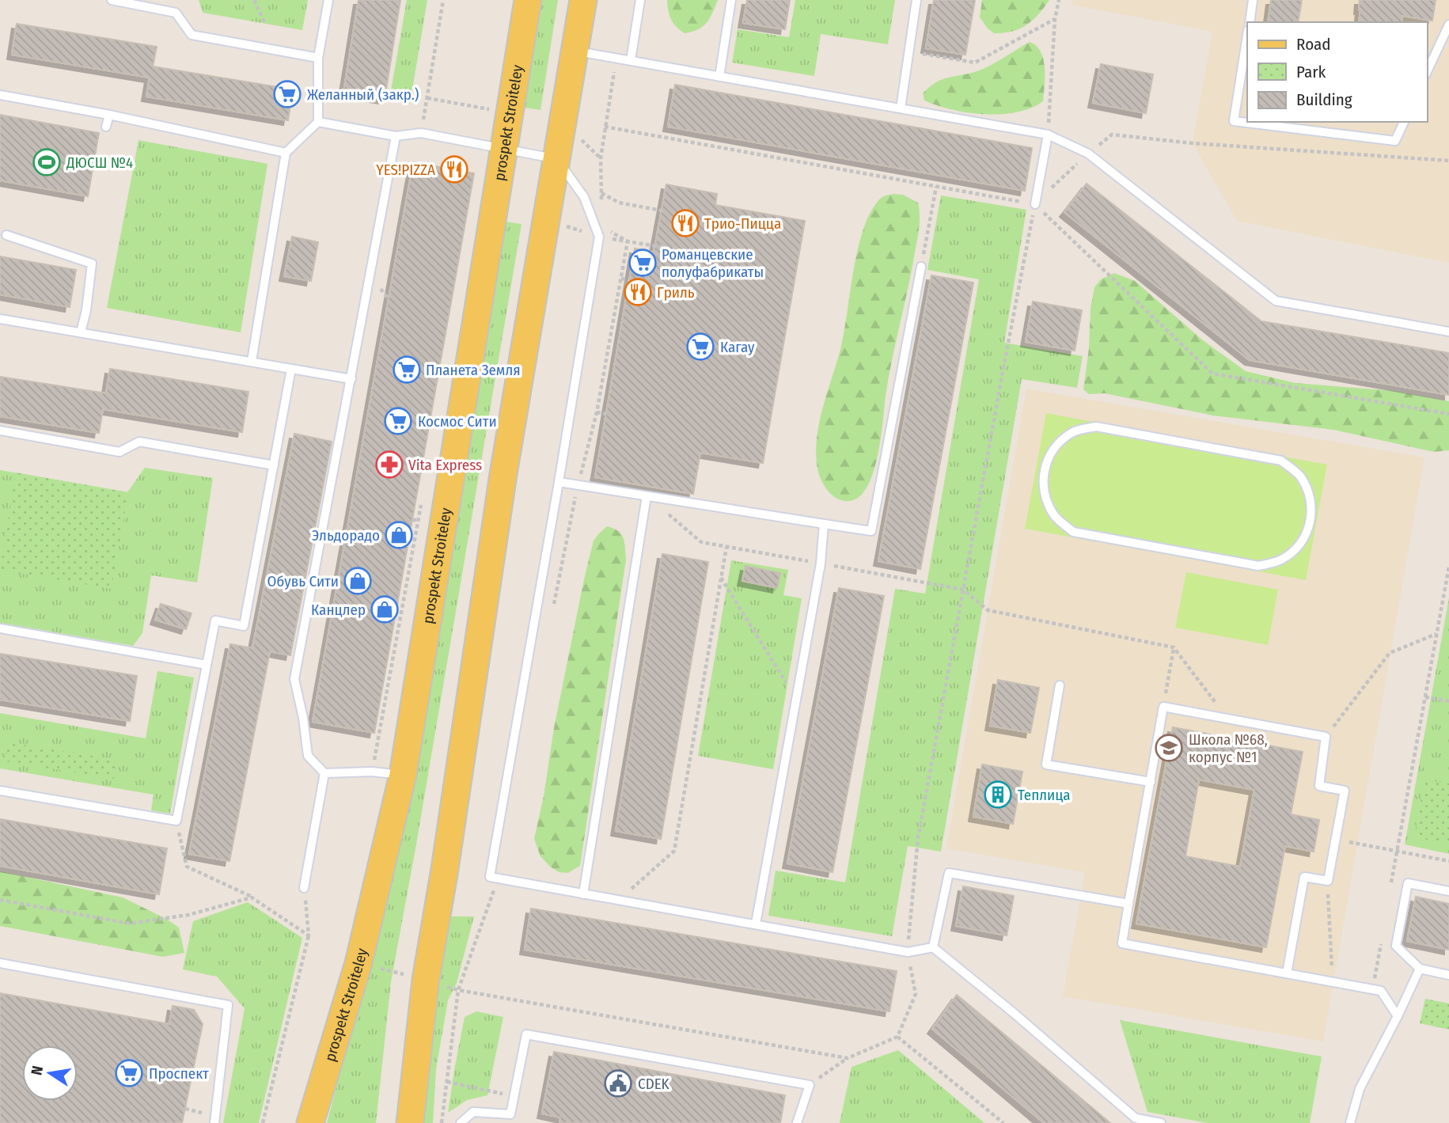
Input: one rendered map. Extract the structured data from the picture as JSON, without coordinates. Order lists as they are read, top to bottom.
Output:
{
  "streets": {
    "main road": ["prospekt Stroiteley"]
  },
  "places": {
    "supermarket": [
      "Желанный (закр.)",
      "Романцевские полуфабрикаты",
      "Кагау",
      "Планета Земля",
      "Космос Сити",
      "Проспект"
    ],
    "sports": ["ДЮСШ №4"],
    "restaurant": ["YES!PIZZA", "Трио-Пицца", "Гриль"],
    "pharmacy": ["Vita Express"],
    "shop": ["Эльдорадо", "Обувь Сити", "Канцлер"],
    "school or university": ["Школа №68, корпус №1"],
    "building": ["Теплица"],
    "public building": ["CDEK"]
  },
  "legend": ["Road", "Park", "Building"],
  "north": "left"
}
